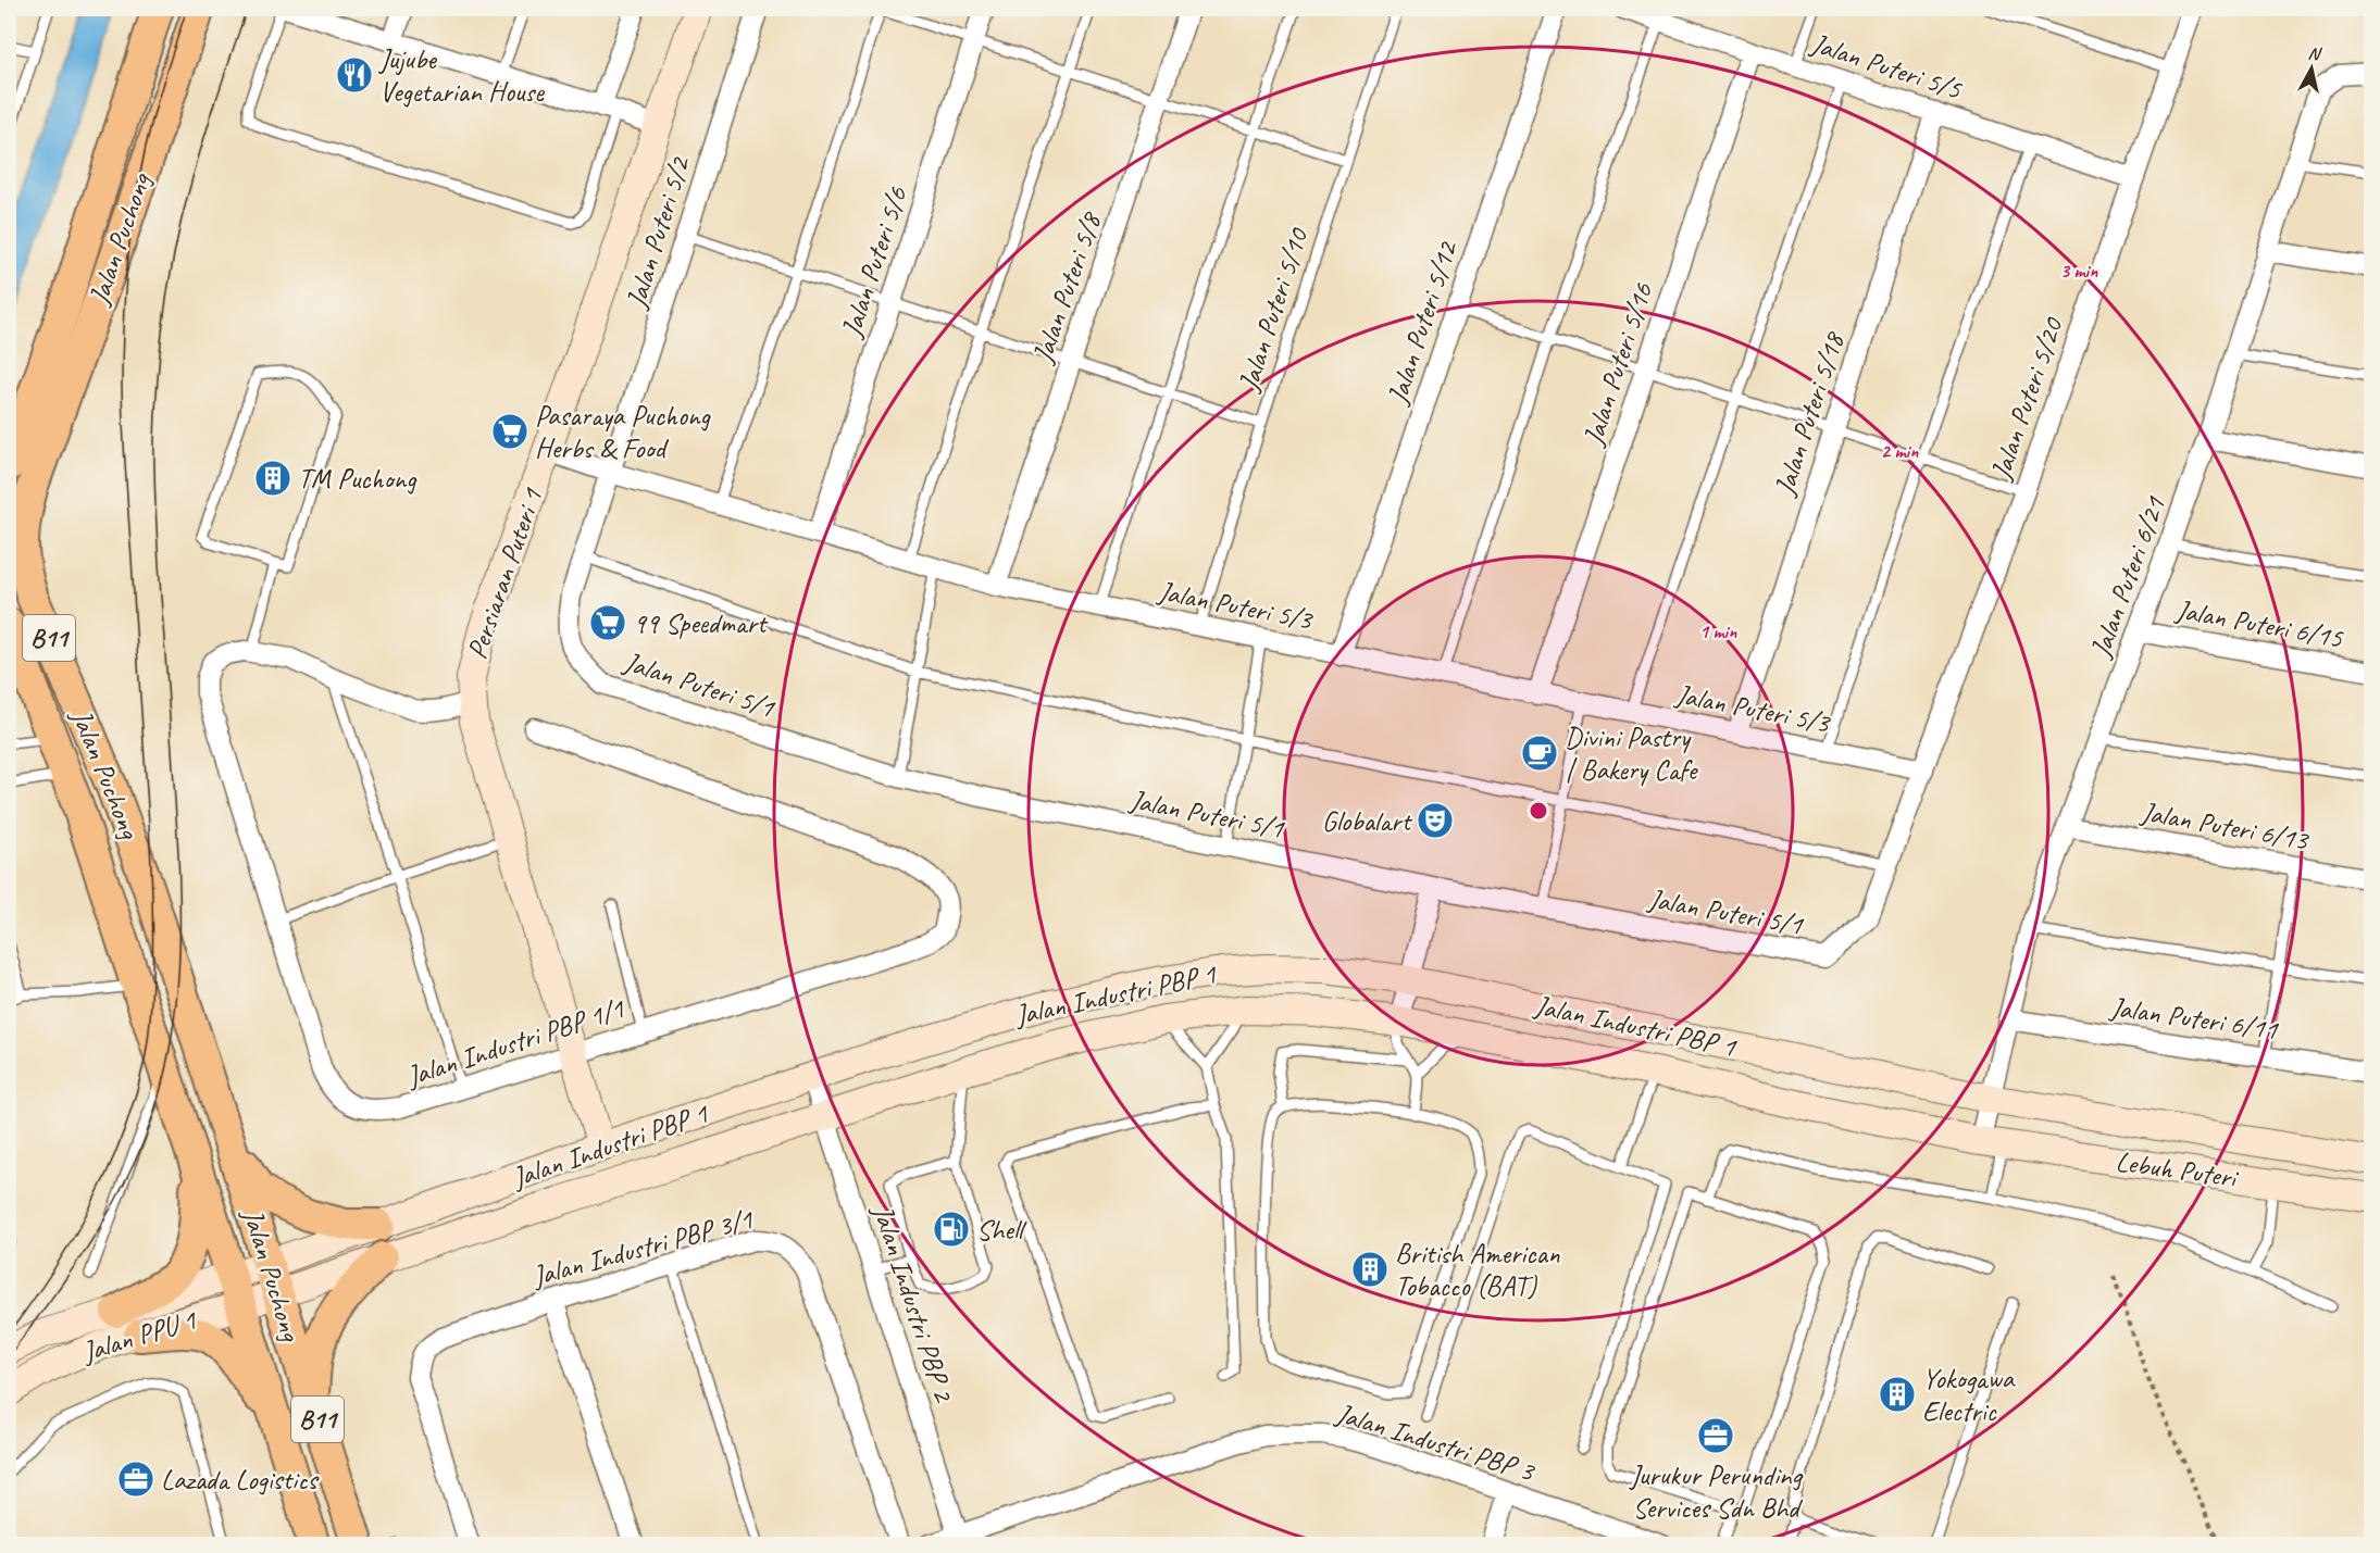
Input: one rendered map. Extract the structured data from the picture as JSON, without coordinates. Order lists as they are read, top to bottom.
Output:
{
  "streets": {
    "main road": [
      "Jalan Puchong",
      "Persiaran Puteri 1",
      "B11",
      "Jalan Industri PBP 1",
      "Lebuh Puteri",
      "Jalan PPU 1"
    ],
    "street": [
      "Jalan Puteri 5/5",
      "Jalan Puteri 5/2",
      "Jalan Puteri 5/6",
      "Jalan Puteri 5/8",
      "Jalan Puteri 5/12",
      "Jalan Puteri 5/16",
      "Jalan Puteri 5/20",
      "Jalan Puteri 5/18",
      "Jalan Puteri 6/21",
      "Jalan Puteri 5/3",
      "Jalan Puteri 6/15",
      "Jalan Puteri 5/1",
      "Jalan Puteri 6/13",
      "Jalan Puteri 6/11",
      "Jalan Industri PBP 1/1",
      "Jalan Industri PBP 3/1",
      "Jalan Industri PBP 2",
      "Jalan Industri PBP 3"
    ],
    "lane": ["Jalan Puteri 5/10"]
  },
  "crossings": [
    ["Jalan Puteri 5/5", "Jalan Puteri 5/16"],
    ["Jalan Puteri 5/5", "Jalan Puteri 5/20"],
    ["Jalan Puteri 5/5", "Jalan Puteri 5/18"],
    ["Jalan Puteri 5/2", "Jalan Puteri 5/3"],
    ["Jalan Puteri 5/2", "Jalan Puteri 5/1"],
    ["Jalan Puchong", "Jalan Industri PBP 1"],
    ["Jalan Puchong", "Jalan PPU 1"],
    ["Jalan Puteri 5/6", "Jalan Puteri 5/3"],
    ["Jalan Puteri 5/8", "Jalan Puteri 5/3"],
    ["Jalan Puteri 5/10", "Jalan Puteri 5/3"],
    ["Jalan Puteri 5/12", "Jalan Puteri 5/3"],
    ["Jalan Puteri 5/16", "Jalan Puteri 5/3"],
    ["Jalan Puteri 5/20", "Jalan Puteri 5/3"],
    ["Jalan Puteri 5/20", "Jalan Puteri 5/1"],
    ["Jalan Puteri 5/18", "Jalan Puteri 5/3"],
    ["Persiaran Puteri 1", "Jalan Puteri 5/3"],
    ["Persiaran Puteri 1", "Jalan Industri PBP 1"],
    ["Persiaran Puteri 1", "Jalan Industri PBP 1/1"],
    ["Jalan Puteri 6/21", "Jalan Puteri 6/15"],
    ["Jalan Puteri 6/21", "Jalan Puteri 6/13"],
    ["Jalan Puteri 6/21", "Jalan Industri PBP 1"],
    ["Jalan Puteri 6/21", "Jalan Puteri 6/11"],
    ["Jalan Puteri 6/21", "Lebuh Puteri"],
    ["Jalan Puteri 5/3", "Jalan Puteri 5/1"],
    ["Jalan Industri PBP 1", "Lebuh Puteri"],
    ["Jalan Industri PBP 1", "Jalan Industri PBP 2"],
    ["Jalan Industri PBP 1", "Jalan PPU 1"],
    ["Jalan Industri PBP 2", "Jalan Industri PBP 3"]
  ],
  "places": {
    "restaurant": ["Jujube Vegetarian House"],
    "supermarket": ["Pasaraya Puchong Herbs & Food", "99 Speedmart"],
    "building": ["TM Puchong", "British American Tobacco (BAT)", "Yokogawa Electric"],
    "cafe": ["Divini Pastry | Bakery Cafe"],
    "theatre": ["Globalart"],
    "fuel station": ["Shell"],
    "office": ["Jurukur Perunding Services Sdn Bhd", "Lazada Logistics"]
  },
  "north": "top",
  "rings": ["3 min", "2 min", "1 min"]
}
